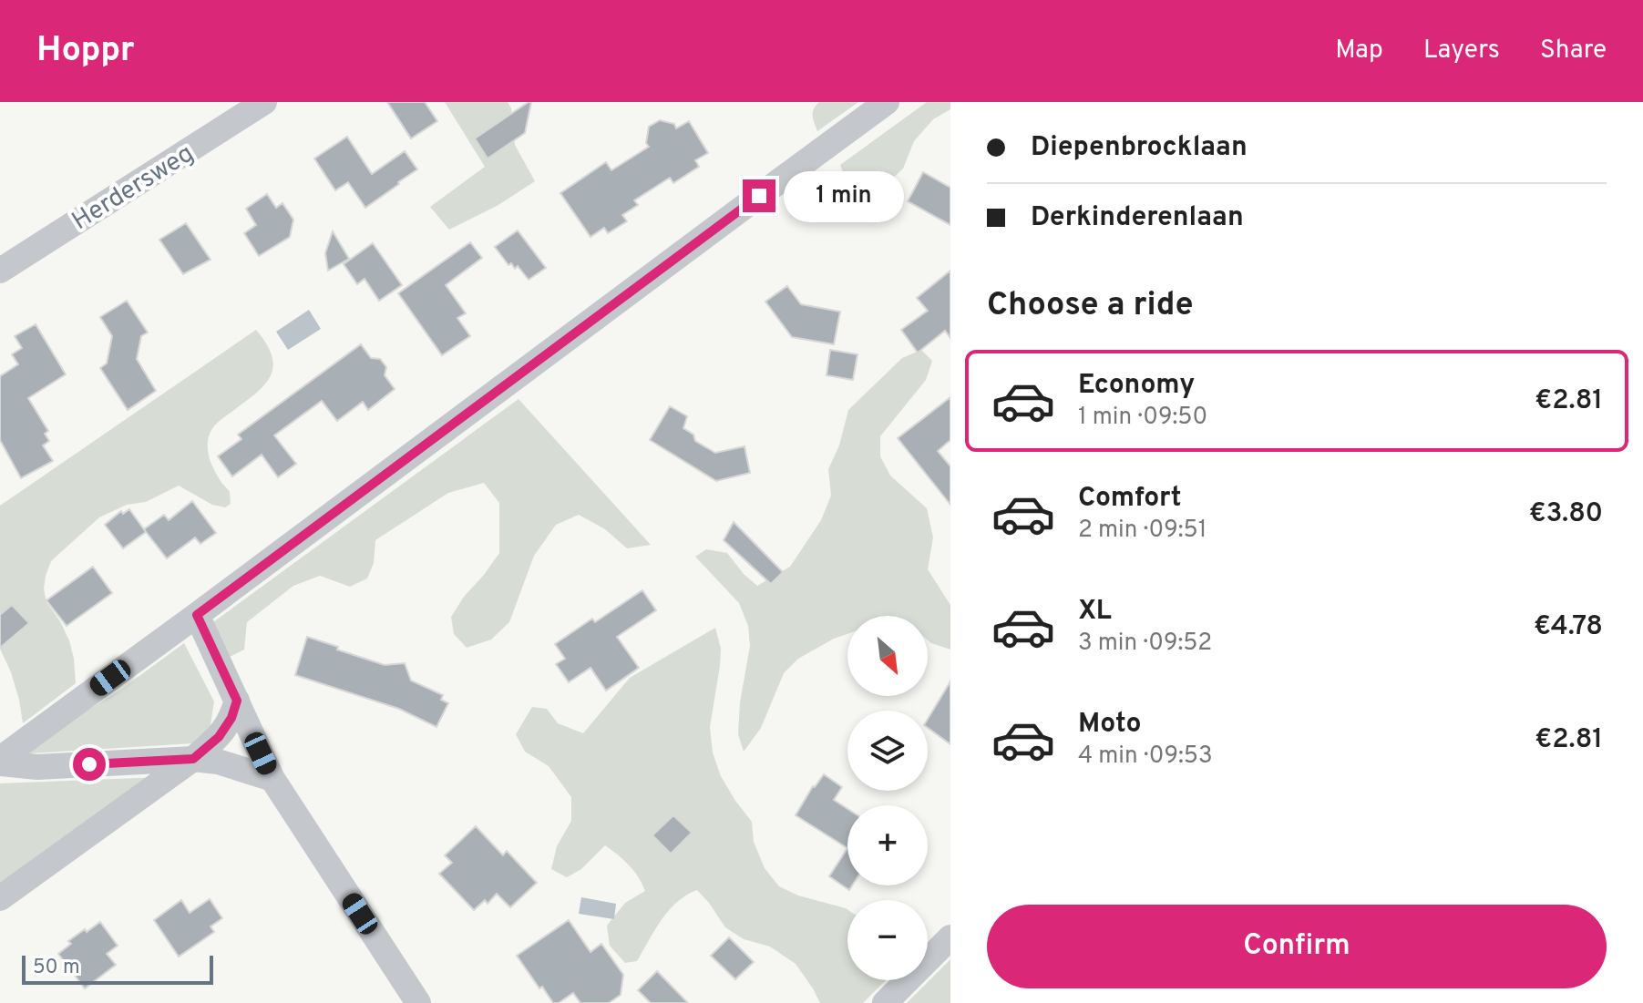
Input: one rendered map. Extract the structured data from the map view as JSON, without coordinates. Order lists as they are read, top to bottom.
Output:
{
  "streets": {
    "street": ["Herdersweg"]
  },
  "scale_bar": "50 m",
  "north": "bottom right",
  "page": {
    "header": "Hoppr",
    "nav": ["Map", "Layers", "Share"],
    "banner": ["Diepenbrocklaan", "Derkinderenlaan"],
    "bubble": "1 min",
    "heading": "Choose a ride",
    "list": [
      {
        "name": "Economy",
        "note": "1 min · 09:50",
        "value": "€2.81"
      },
      {
        "name": "Comfort",
        "note": "2 min · 09:51",
        "value": "€3.80"
      },
      {
        "name": "XL",
        "note": "3 min · 09:52",
        "value": "€4.78"
      },
      {
        "name": "Moto",
        "note": "4 min · 09:53",
        "value": "€2.81"
      }
    ],
    "map_buttons": ["+", "−"],
    "buttons": "Confirm",
    "scale": "50 m"
  }
}
